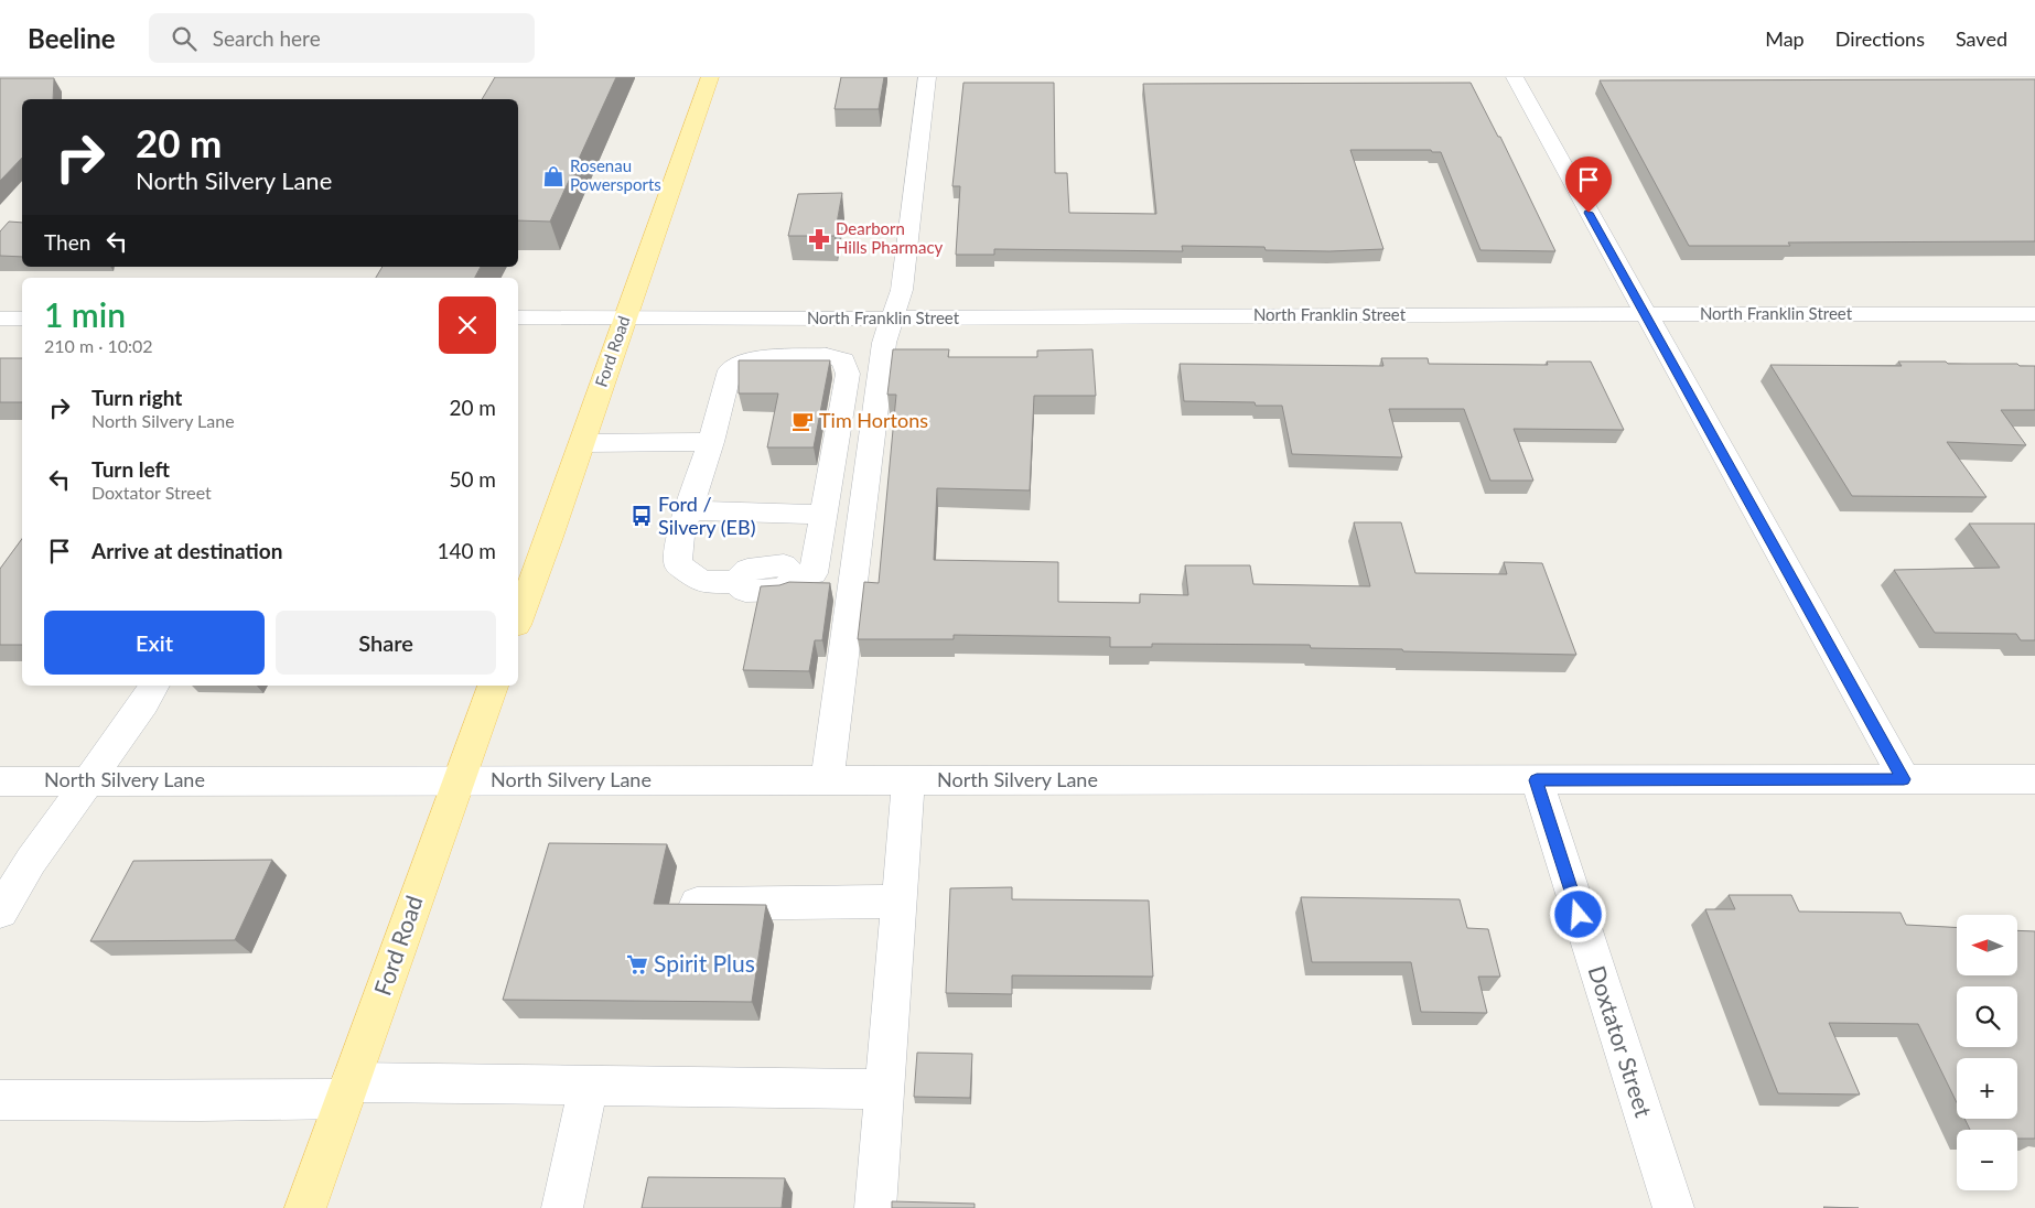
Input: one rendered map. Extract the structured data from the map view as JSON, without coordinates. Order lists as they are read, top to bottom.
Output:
{
  "streets": {
    "main road": ["Ford Road"],
    "street": ["North Franklin Street", "North Silvery Lane", "Doxtator Street"]
  },
  "crossings": [
    ["North Franklin Street", "Ford Road"],
    ["Ford Road", "North Silvery Lane"],
    ["North Silvery Lane", "Doxtator Street"]
  ],
  "places": {
    "shop": ["Rosenau Powersports"],
    "pharmacy": ["Dearborn Hills Pharmacy"],
    "cafe": ["Tim Hortons"],
    "bus stop": ["Ford / Silvery (EB)"],
    "supermarket": ["Spirit Plus"]
  },
  "north": "left",
  "page": {
    "header": "Beeline",
    "search": "Search here",
    "nav": ["Map", "Directions", "Saved"],
    "turn": ["20 m", "North Silvery Lane"],
    "then": "Then",
    "heading": ["1 min", "210 m · 10:02"],
    "list": [
      {
        "name": "Turn right",
        "note": "North Silvery Lane",
        "value": "20 m"
      },
      {
        "name": "Turn left",
        "note": "Doxtator Street",
        "value": "50 m"
      },
      {
        "name": "Arrive at destination",
        "value": "140 m"
      }
    ],
    "buttons": ["Exit", "Share"],
    "map_buttons": ["+", "−"]
  }
}
